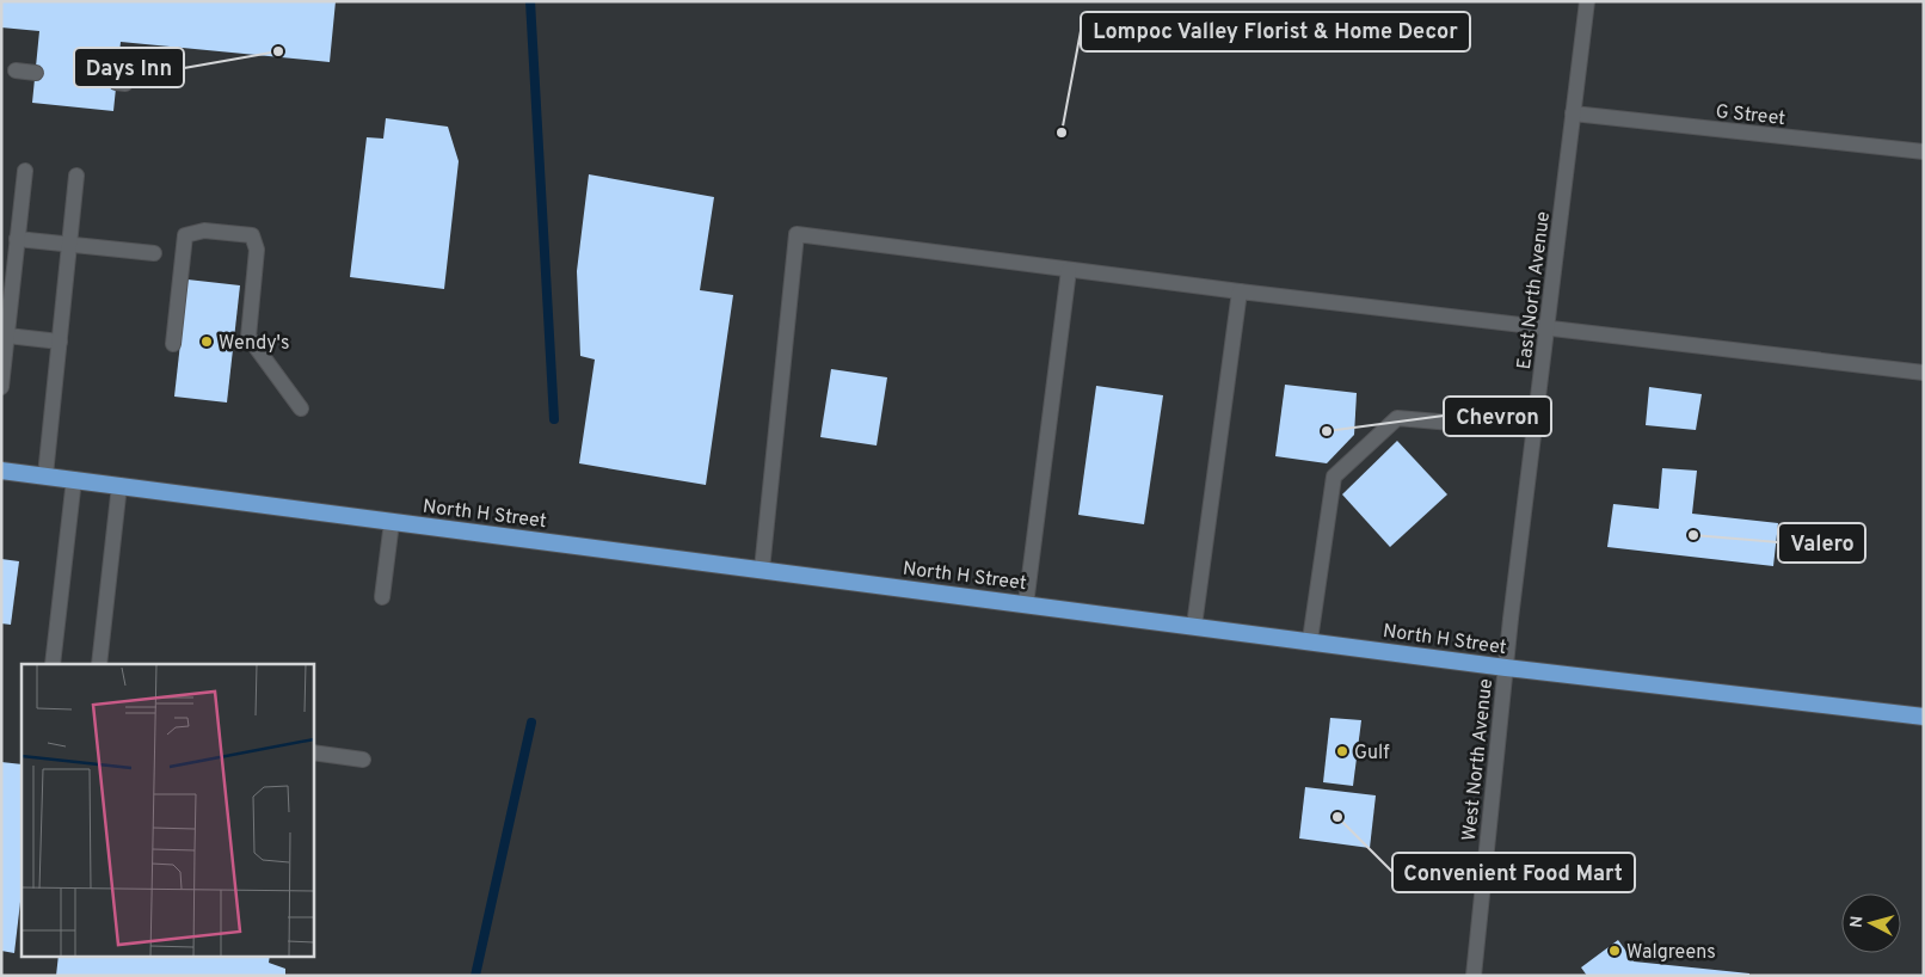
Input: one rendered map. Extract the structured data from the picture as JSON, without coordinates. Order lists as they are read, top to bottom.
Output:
{
  "streets": {
    "highway": ["North H Street"],
    "street": ["G Street", "East North Avenue", "West North Avenue"]
  },
  "crossings": [
    ["G Street", "East North Avenue"],
    ["East North Avenue", "West North Avenue"],
    ["North H Street", "West North Avenue"]
  ],
  "places": [
    "Days Inn",
    "Lompoc Valley Florist & Home Decor",
    "Wendy's",
    "Chevron",
    "Valero",
    "Gulf",
    "Convenient Food Mart",
    "Walgreens"
  ],
  "north": "left"
}
